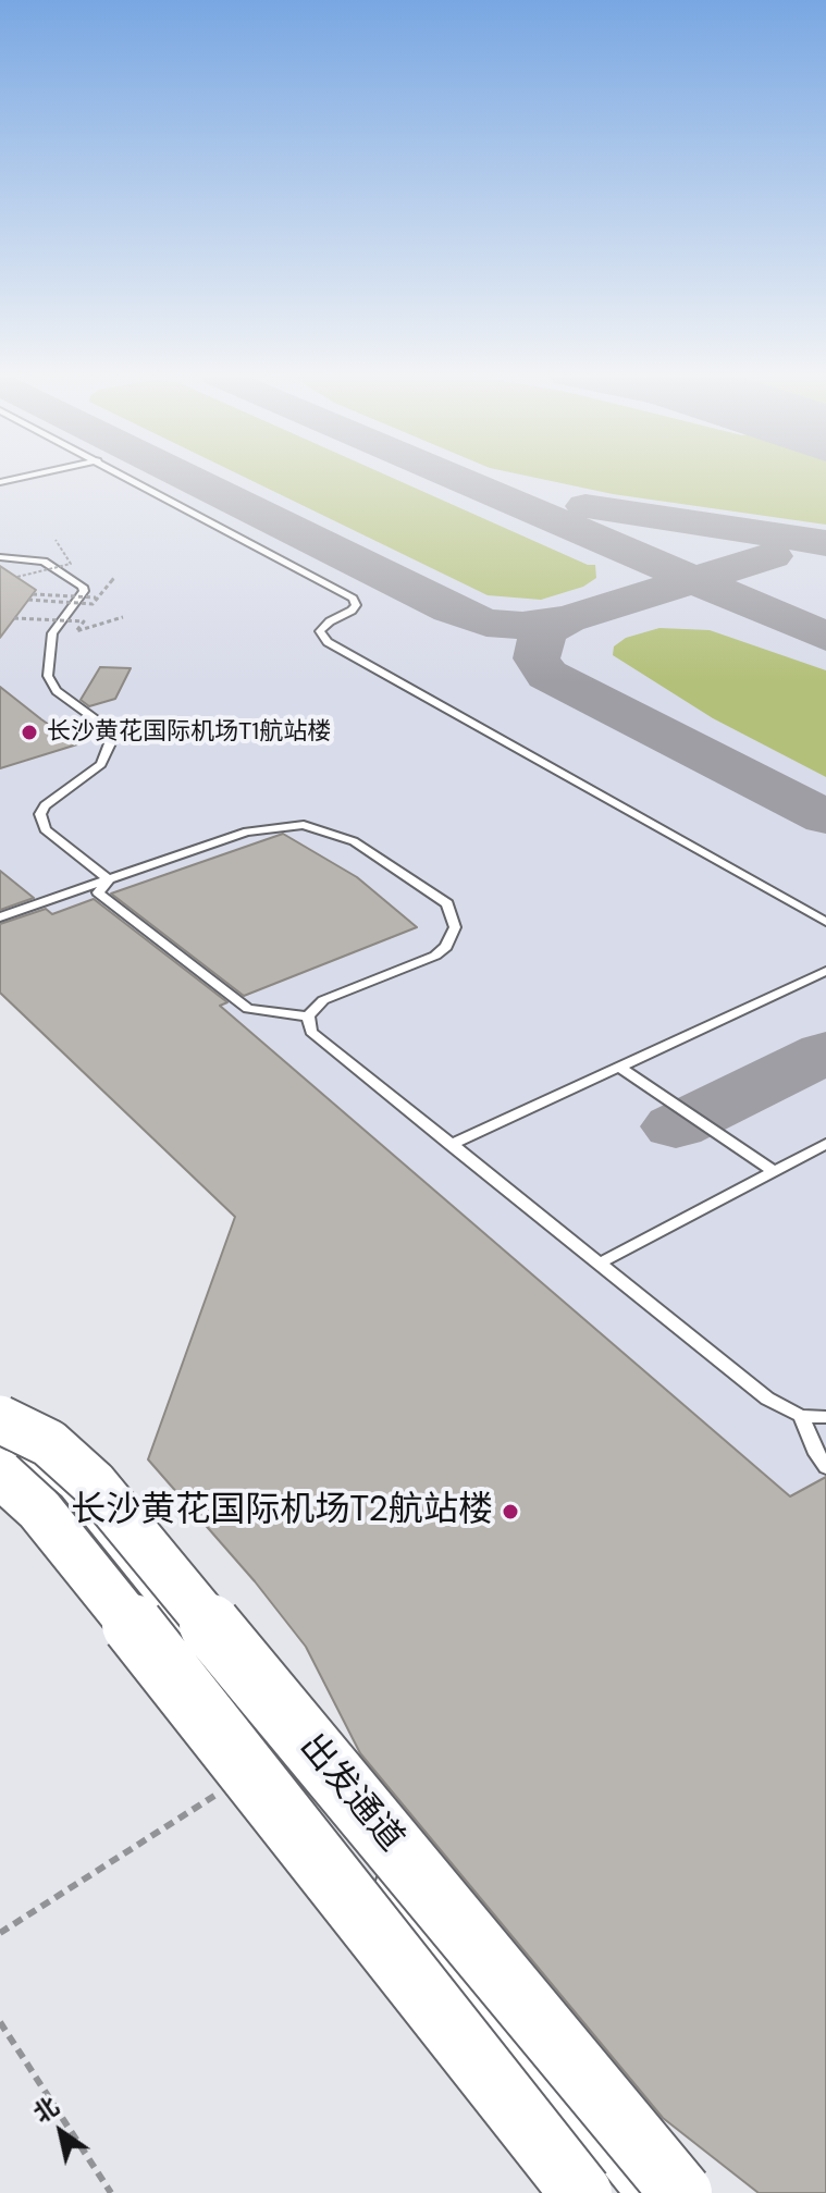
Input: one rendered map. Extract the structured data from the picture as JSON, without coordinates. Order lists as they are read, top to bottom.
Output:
{
  "streets": {
    "street": ["出发通道"]
  },
  "places": ["长沙黄花国际机场T1航站楼", "长沙黄花国际机场T2航站楼"],
  "north": "top left"
}
